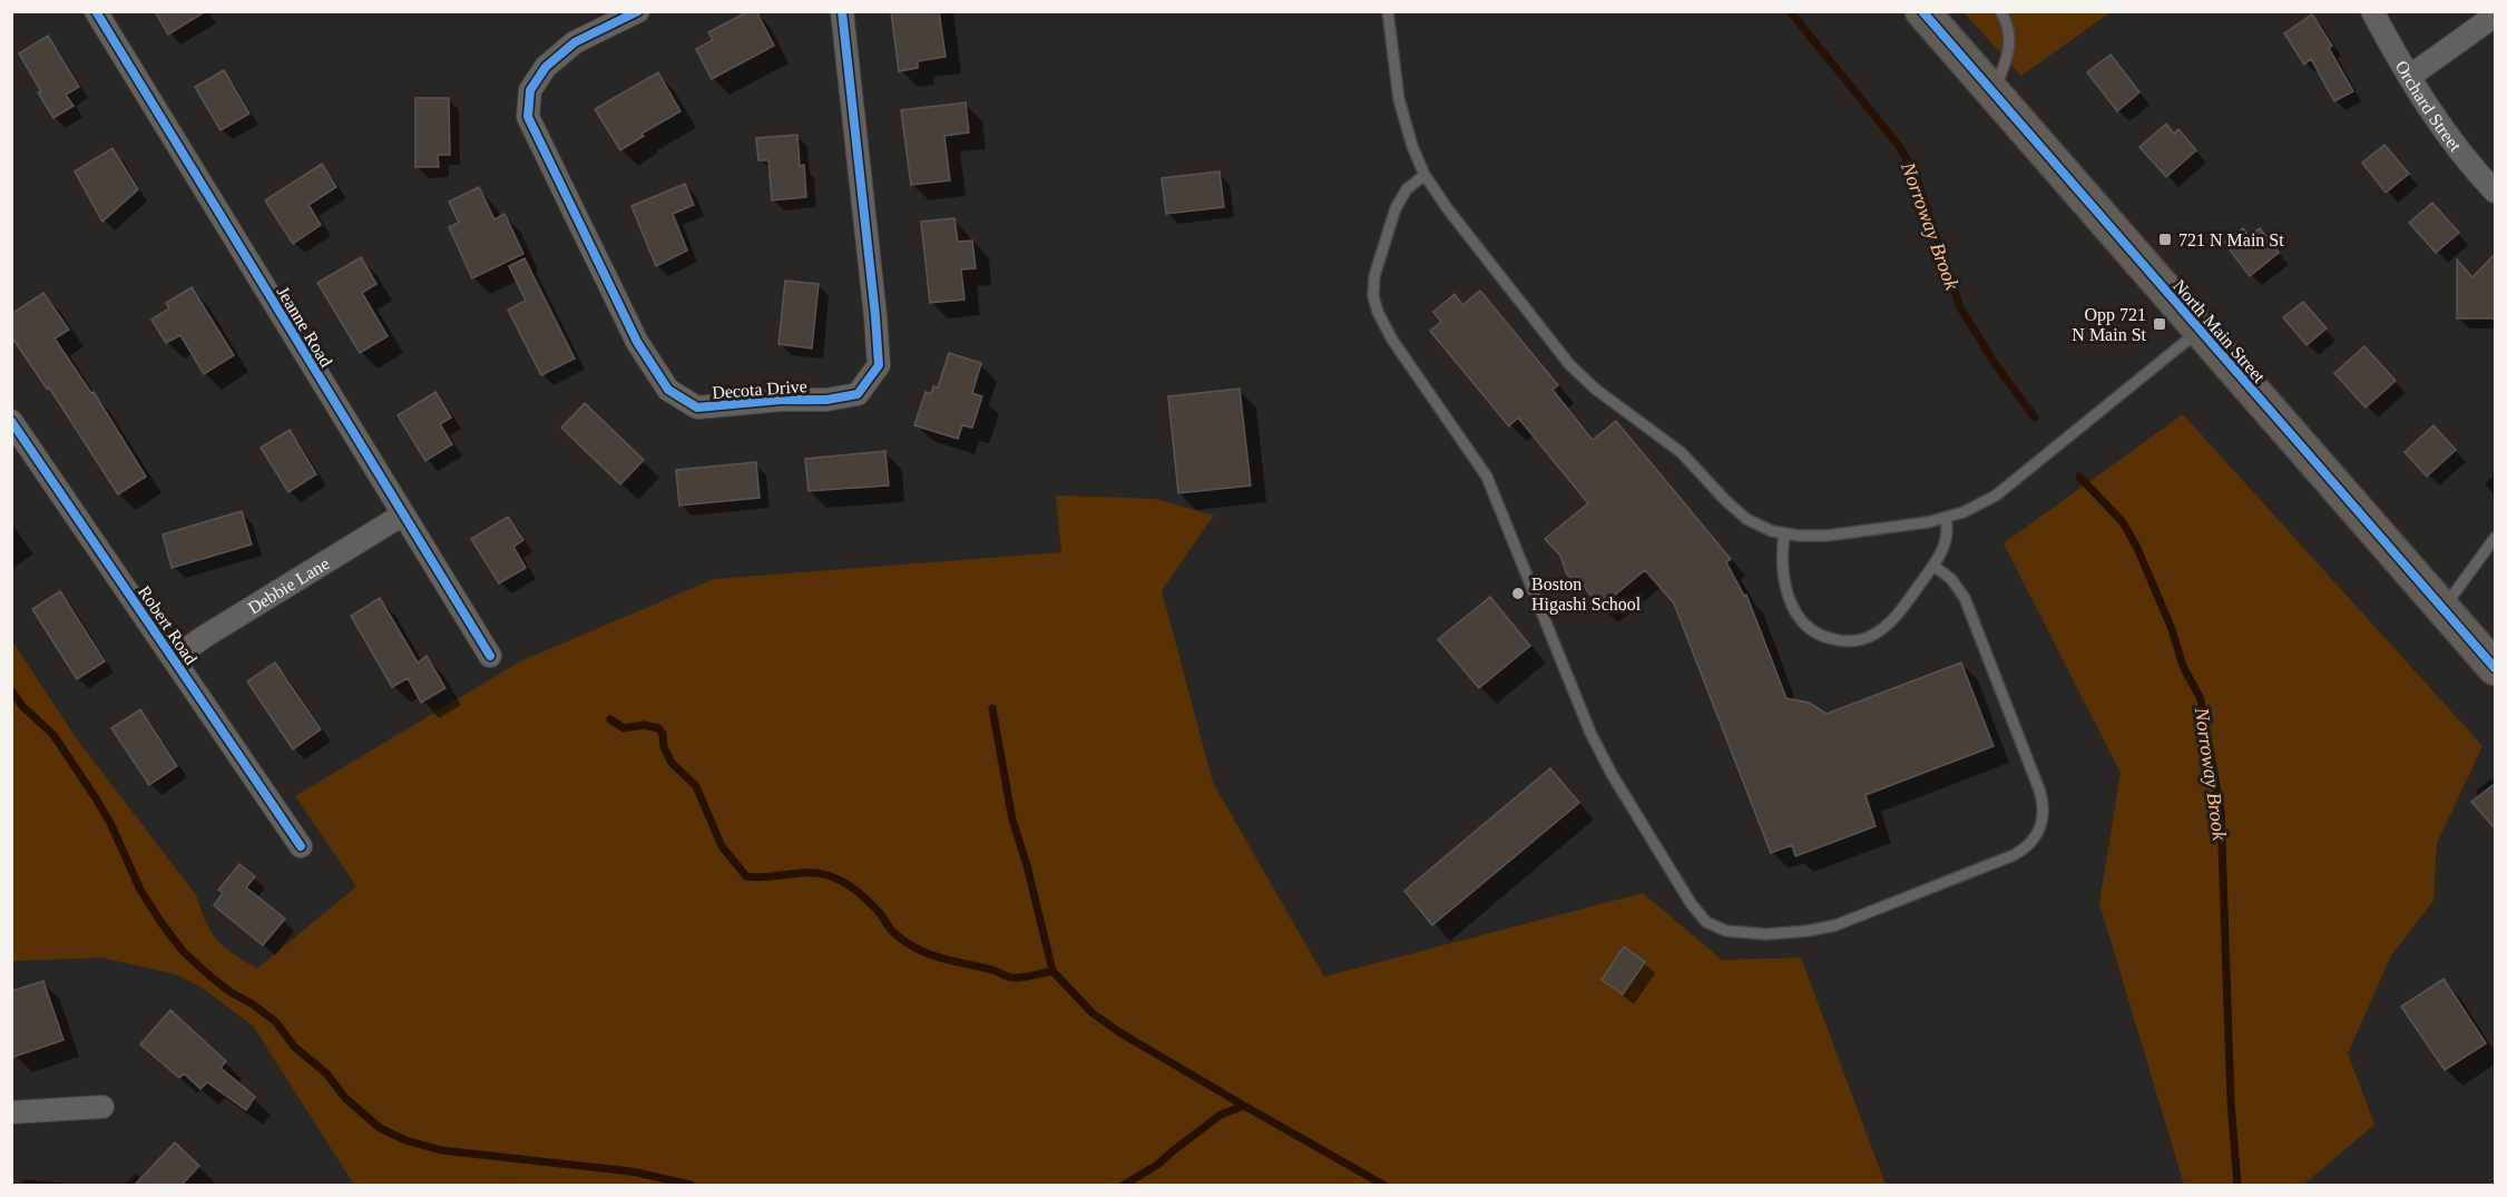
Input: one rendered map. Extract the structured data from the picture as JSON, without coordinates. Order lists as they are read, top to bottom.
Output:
{
  "streets": {
    "main road": ["North Main Street"],
    "street": [
      "Orchard Street",
      "Jeanne Road",
      "Decota Drive",
      "Debbie Lane",
      "Robert Road"
    ]
  },
  "crossings": [
    ["Jeanne Road", "Debbie Lane"],
    ["Debbie Lane", "Robert Road"]
  ],
  "water": ["Norroway Brook"],
  "places": {
    "transit": ["721 N Main St", "Opp 721 N Main St"],
    "other": ["Boston Higashi School"]
  }
}
